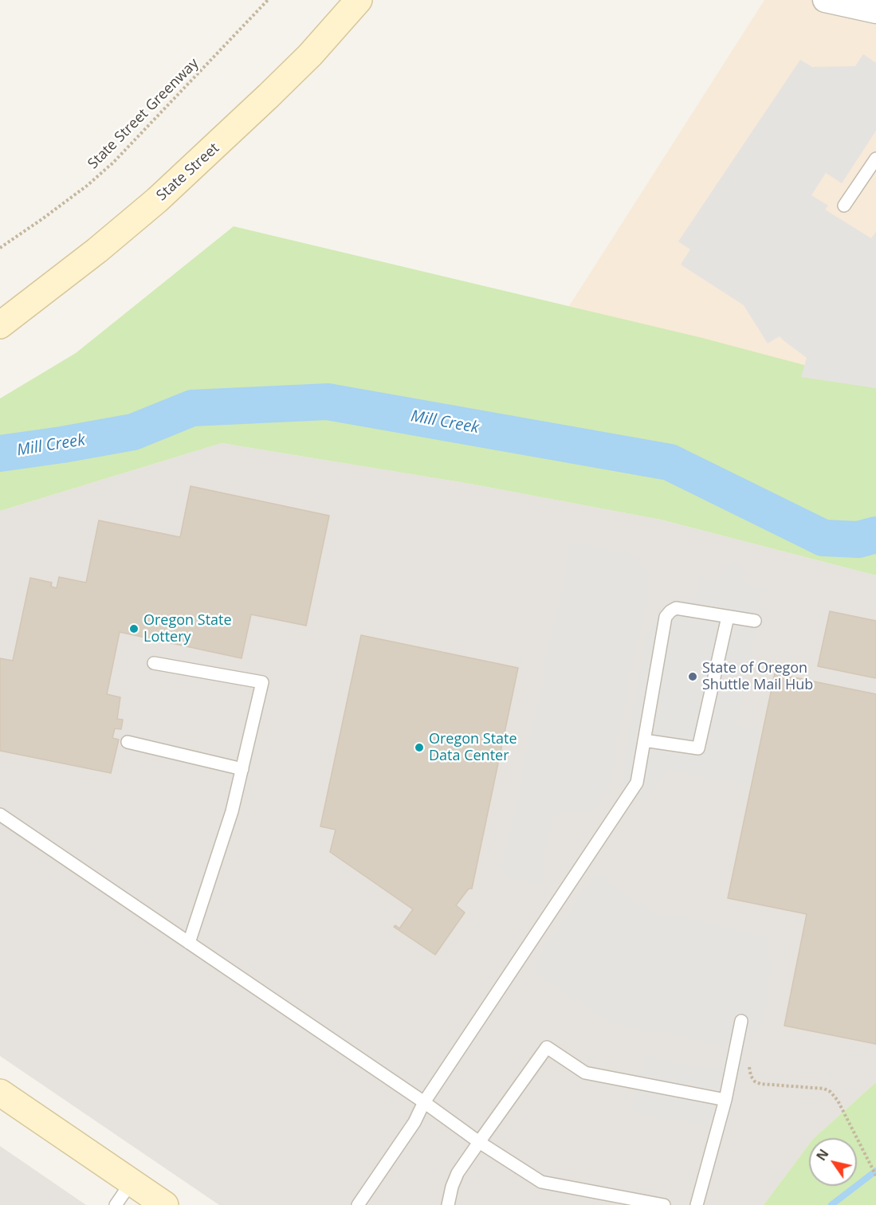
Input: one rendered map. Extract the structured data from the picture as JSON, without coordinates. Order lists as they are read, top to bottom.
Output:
{
  "streets": {
    "main road": ["State Street"],
    "path": ["State Street Greenway"]
  },
  "water": ["Mill Creek"],
  "places": ["Oregon State Lottery", "State of Oregon Shuttle Mail Hub", "Oregon State Data Center"],
  "north": "top left"
}
